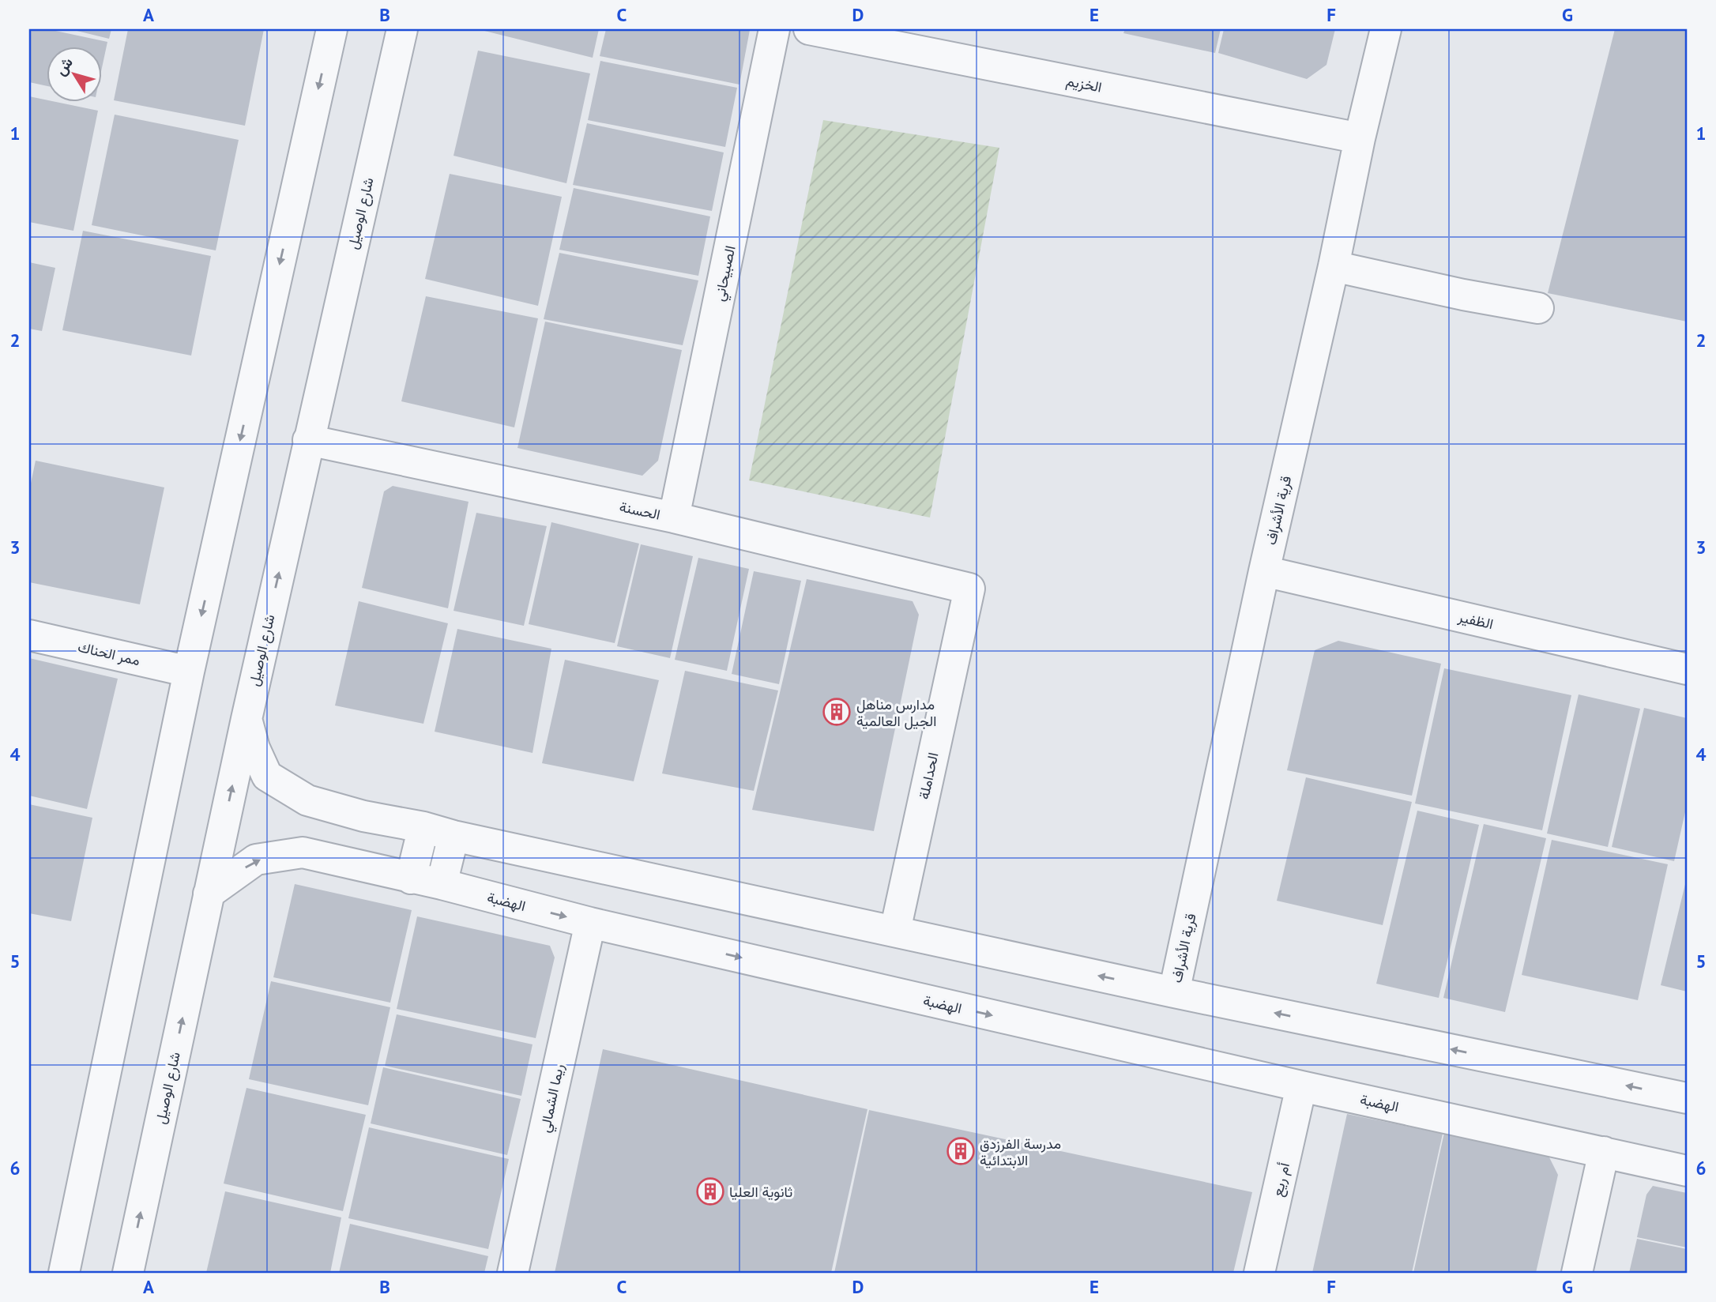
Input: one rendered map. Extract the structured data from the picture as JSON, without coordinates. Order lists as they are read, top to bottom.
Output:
{
  "streets": {
    "street": [
      "الخزيم",
      "شارع الوصيل",
      "الصبيحاني",
      "الحسنة",
      "قرية الأشراف",
      "الظفير",
      "ممر الحناك",
      "الحداملة",
      "الهضبة",
      "ريما الشمالي",
      "أم ريع"
    ]
  },
  "crossings": [
    ["الخزيم", "قرية الأشراف"],
    ["شارع الوصيل", "الحسنة"],
    ["شارع الوصيل", "الهضبة"],
    ["الصبيحاني", "الحسنة"],
    ["الحسنة", "الحداملة"],
    ["قرية الأشراف", "الظفير"],
    ["الهضبة", "ريما الشمالي"],
    ["الهضبة", "أم ريع"]
  ],
  "places": {
    "building": ["مدارس مناهل الجيل العالمية", "مدرسة الفرزدق الابتدائية", "ثانوية العليا"]
  },
  "north": "top left",
  "grid": {
    "columns": [
      "A",
      "B",
      "C",
      "D",
      "E",
      "F",
      "G"
    ],
    "rows": [
      "1",
      "2",
      "3",
      "4",
      "5",
      "6"
    ]
  }
}
